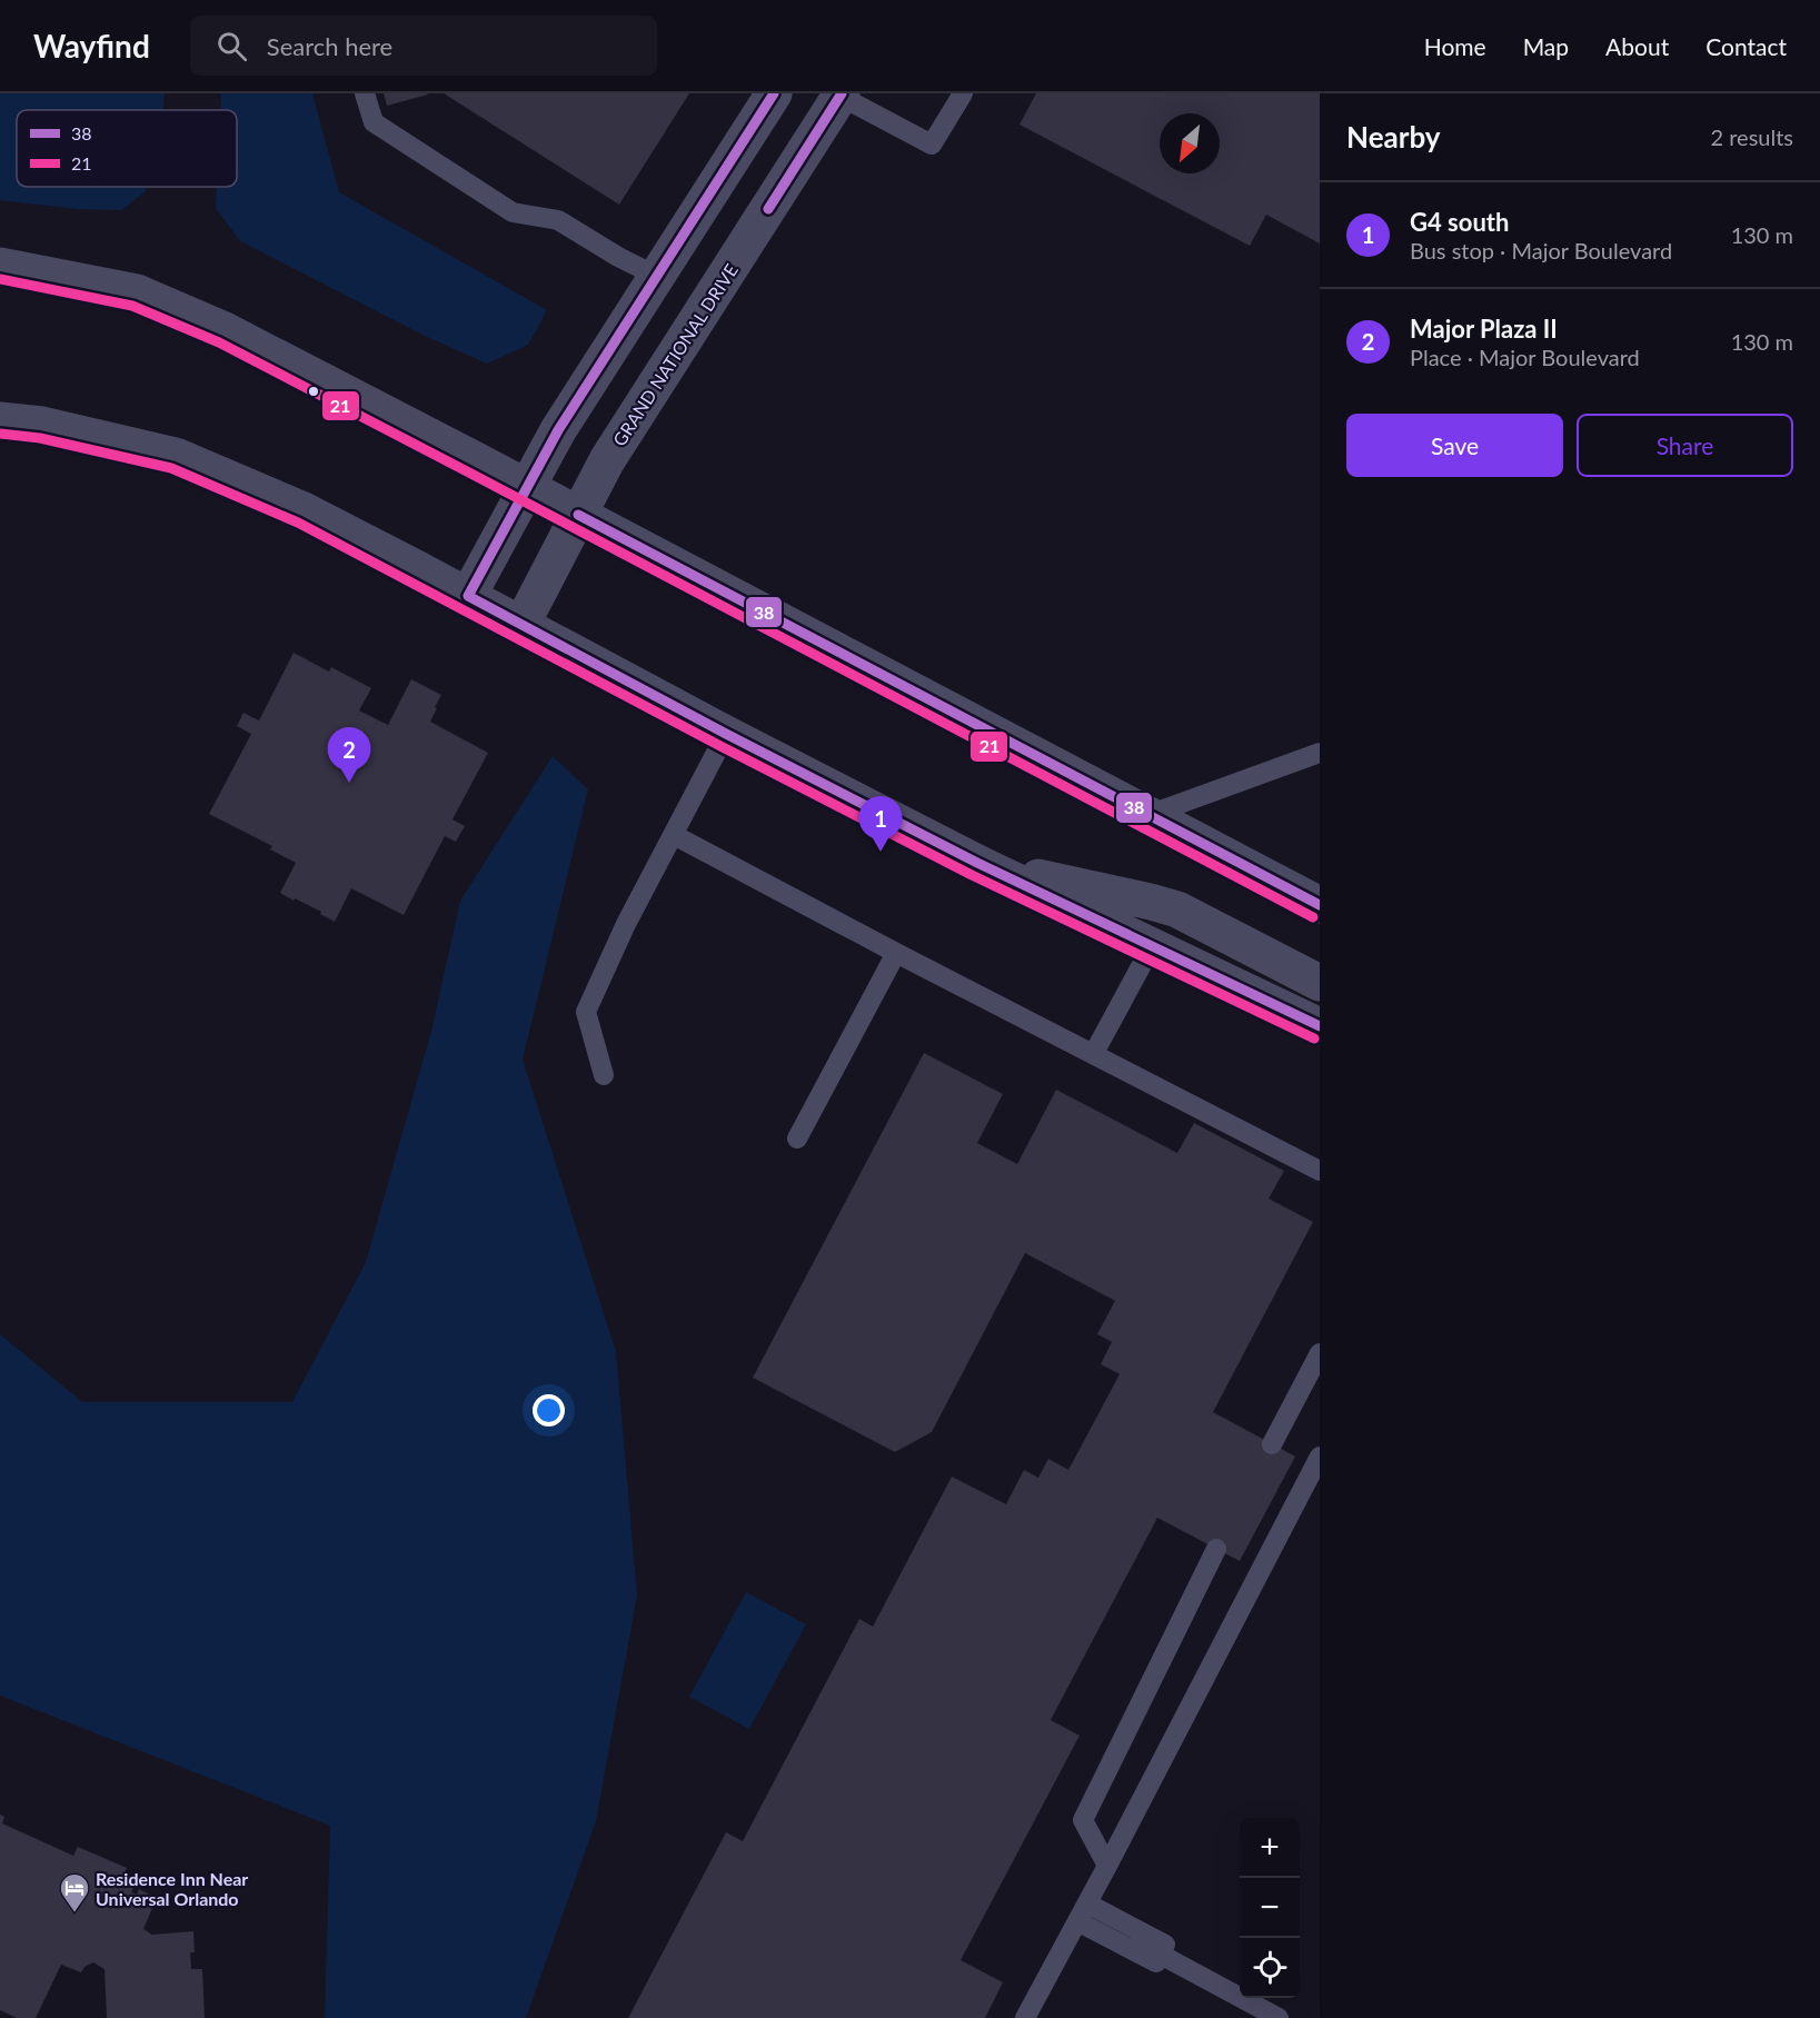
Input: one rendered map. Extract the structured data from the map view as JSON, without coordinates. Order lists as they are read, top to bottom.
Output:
{
  "streets": {
    "street": ["GRAND NATIONAL DRIVE"]
  },
  "places": {
    "hotel": ["Residence Inn Near Universal Orlando"]
  },
  "lines": ["transit line 38", "transit line 21"],
  "legend": ["38", "21"],
  "north": "bottom left",
  "page": {
    "header": "Wayfind",
    "search": "Search here",
    "nav": [
      "Home",
      "Map",
      "About",
      "Contact"
    ],
    "heading": ["Nearby", "2 results"],
    "list": [
      {
        "mark": "1",
        "name": "G4 south",
        "note": "Bus stop · Major Boulevard",
        "value": "130 m"
      },
      {
        "mark": "2",
        "name": "Major Plaza II",
        "note": "Place · Major Boulevard",
        "value": "130 m"
      }
    ],
    "buttons": ["Save", "Share"],
    "pins": ["2", "1"],
    "map_buttons": ["+", "−"]
  }
}
